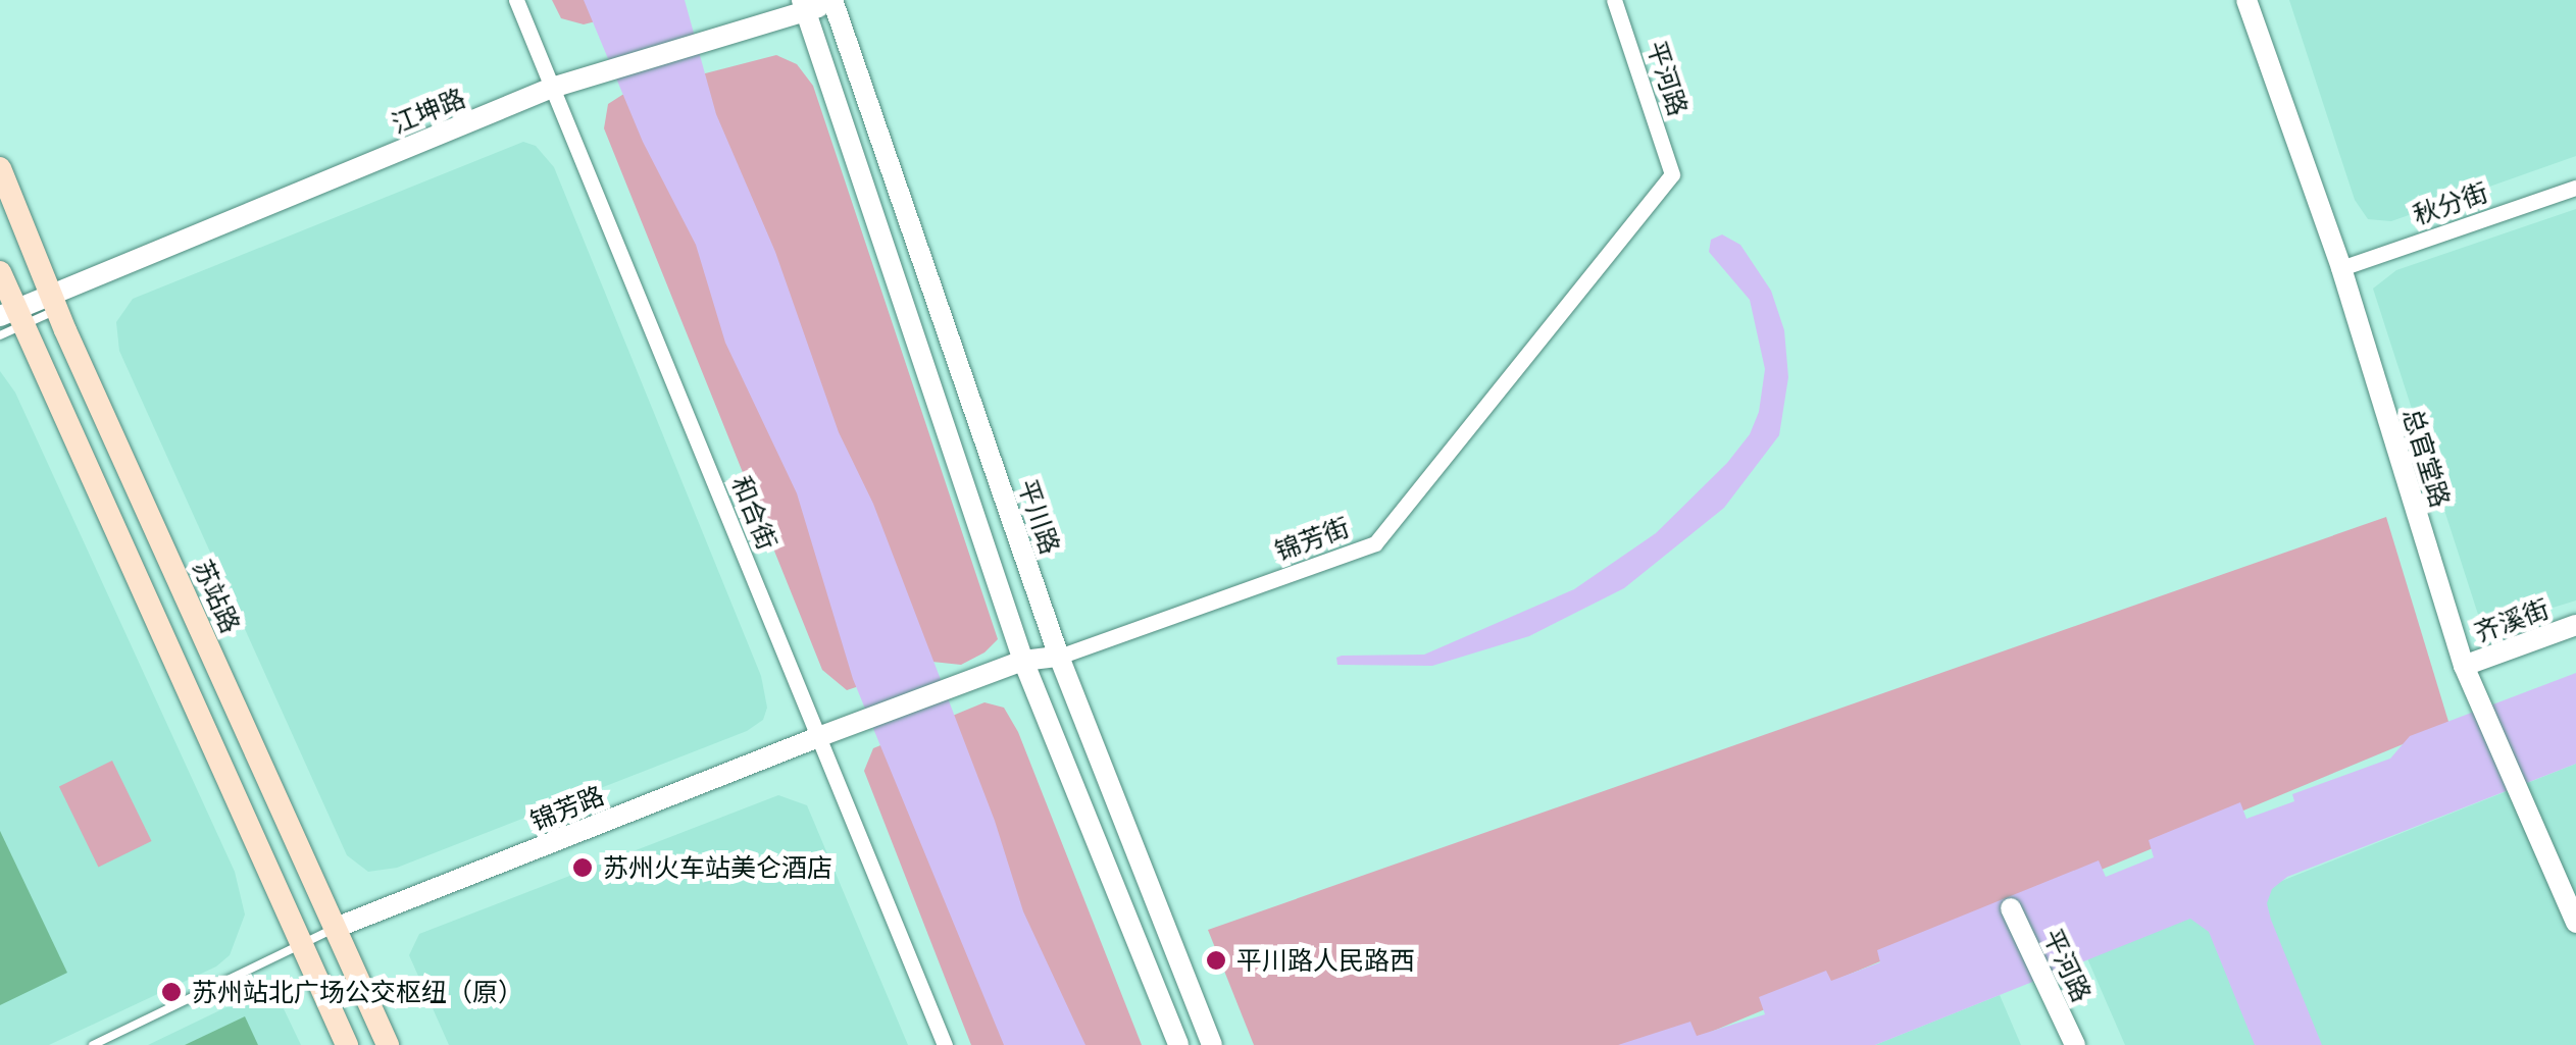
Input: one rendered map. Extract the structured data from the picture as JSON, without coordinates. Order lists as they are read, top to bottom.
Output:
{
  "streets": {
    "main road": ["苏站路"],
    "street": [
      "平河路",
      "江坤路",
      "秋分街",
      "总官堂路",
      "和合街",
      "平川路",
      "锦芳街",
      "齐溪街",
      "锦芳路"
    ]
  },
  "crossings": [
    ["平河路", "锦芳街"],
    ["江坤路", "和合街"],
    ["江坤路", "平川路"],
    ["江坤路", "苏站路"],
    ["秋分街", "总官堂路"],
    ["总官堂路", "齐溪街"],
    ["和合街", "锦芳街"],
    ["和合街", "锦芳路"],
    ["平川路", "锦芳街"],
    ["锦芳街", "锦芳路"],
    ["苏站路", "锦芳路"]
  ],
  "places": ["苏州火车站美仑酒店", "平川路人民路西", "苏州站北广场公交枢纽（原）"]
}
